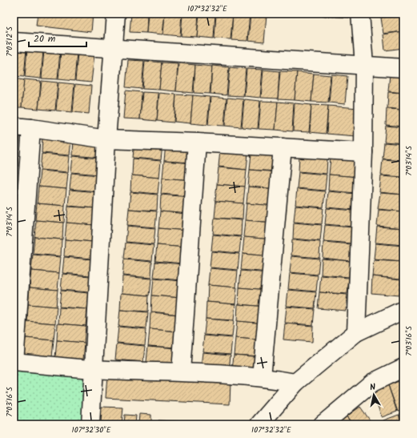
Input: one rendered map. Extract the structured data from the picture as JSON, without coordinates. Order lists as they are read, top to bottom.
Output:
{
  "scale_bar": "20 m",
  "north": "top",
  "coordinates": [
    "107°32'32\"E",
    "7°03'12\"S",
    "7°03'14\"S",
    "7°03'16\"S",
    "107°32'30\"E"
  ]
}
